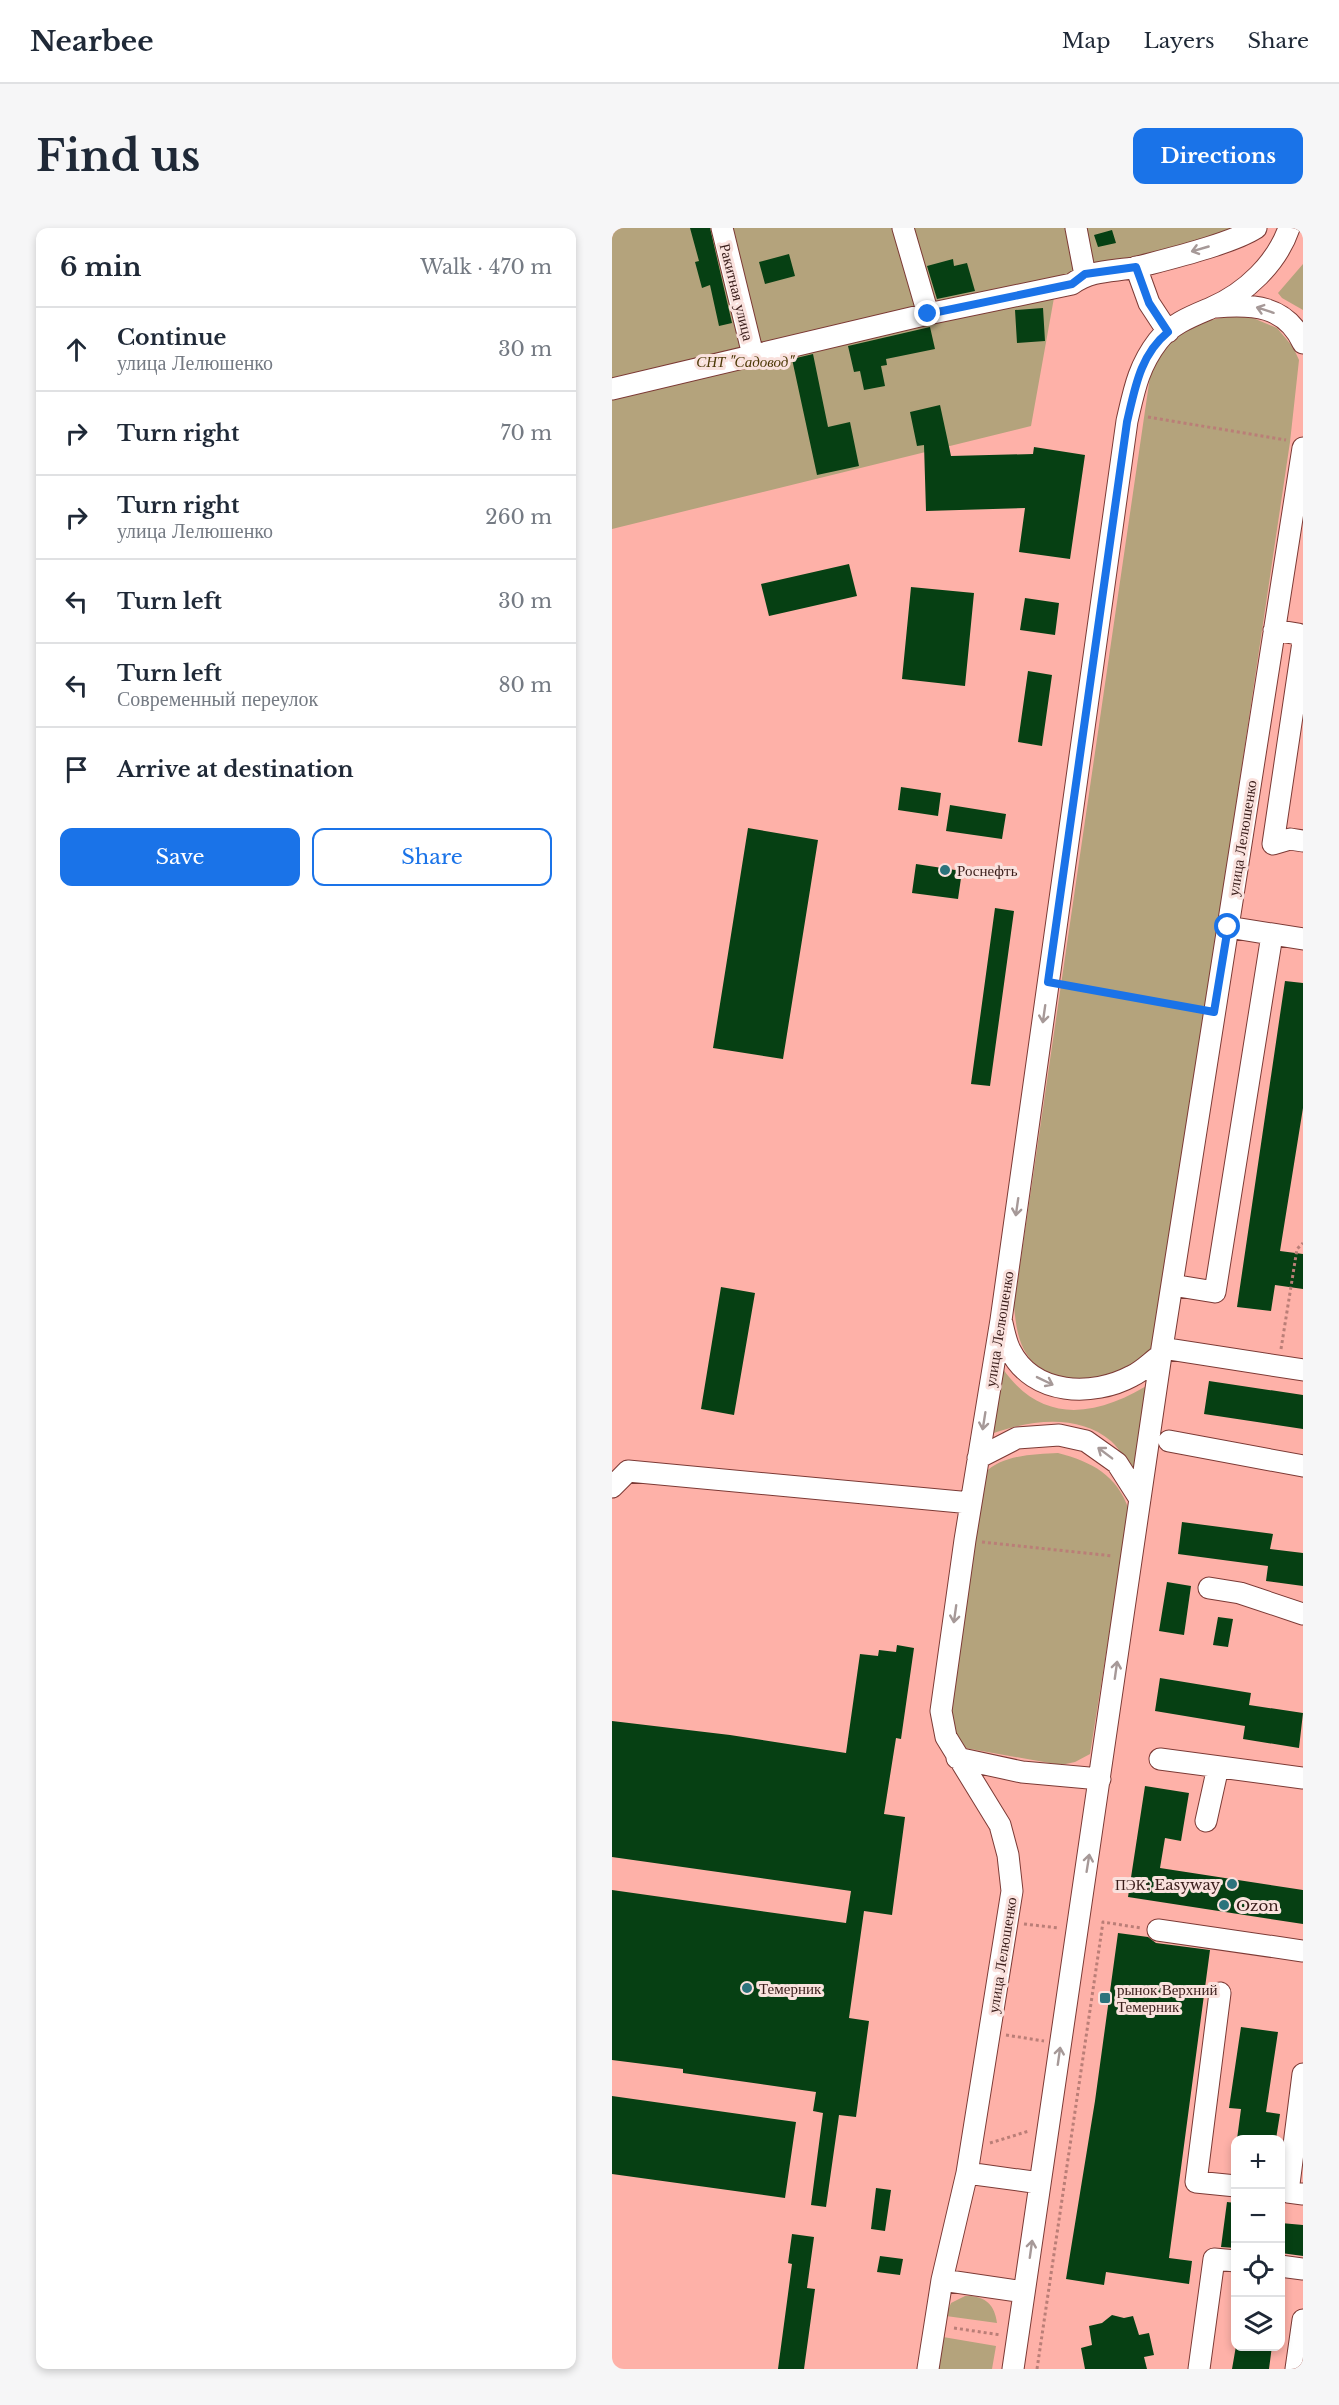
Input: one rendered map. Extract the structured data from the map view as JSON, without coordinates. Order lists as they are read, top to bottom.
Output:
{
  "streets": {
    "street": ["Ракитная улица", "улица Лелюшенко"]
  },
  "parks": ["СНТ \"Садовод\""],
  "places": {
    "other": [
      "Роснефть",
      "ПЭК: Easyway",
      "Ozon",
      "Темерник"
    ],
    "transit": ["рынок Верхний Темерник"]
  },
  "page": {
    "header": "Nearbee",
    "nav": ["Map", "Layers", "Share"],
    "buttons": [
      "Directions",
      ["Save", "Share"]
    ],
    "title": "Find us",
    "heading": ["6 min", "Walk · 470 m"],
    "list": [
      ["Continue", "улица Лелюшенко", "30 m"],
      ["Turn right", "70 m"],
      ["Turn right", "улица Лелюшенко", "260 m"],
      ["Turn left", "30 m"],
      ["Turn left", "Современный переулок", "80 m"],
      "Arrive at destination"
    ],
    "map_buttons": ["+", "−"]
  }
}
